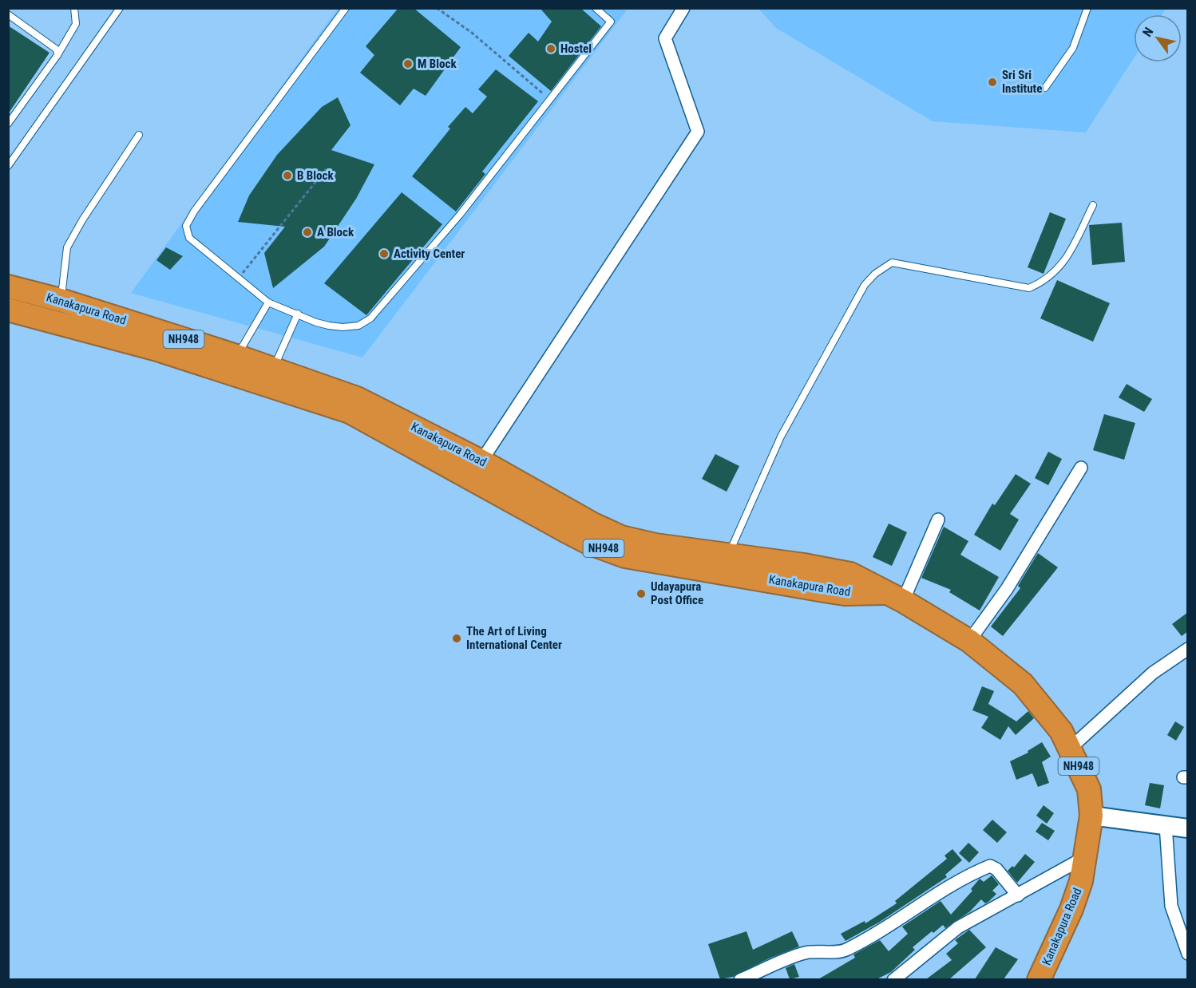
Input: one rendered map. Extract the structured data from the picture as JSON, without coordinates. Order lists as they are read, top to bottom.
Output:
{
  "streets": {
    "highway": ["Kanakapura Road", "NH948"]
  },
  "places": [
    "Hostel",
    "M Block",
    "Sri Sri Institute",
    "B Block",
    "A Block",
    "Activity Center",
    "Udayapura Post Office",
    "The Art of Living International Center"
  ],
  "north": "top left"
}
